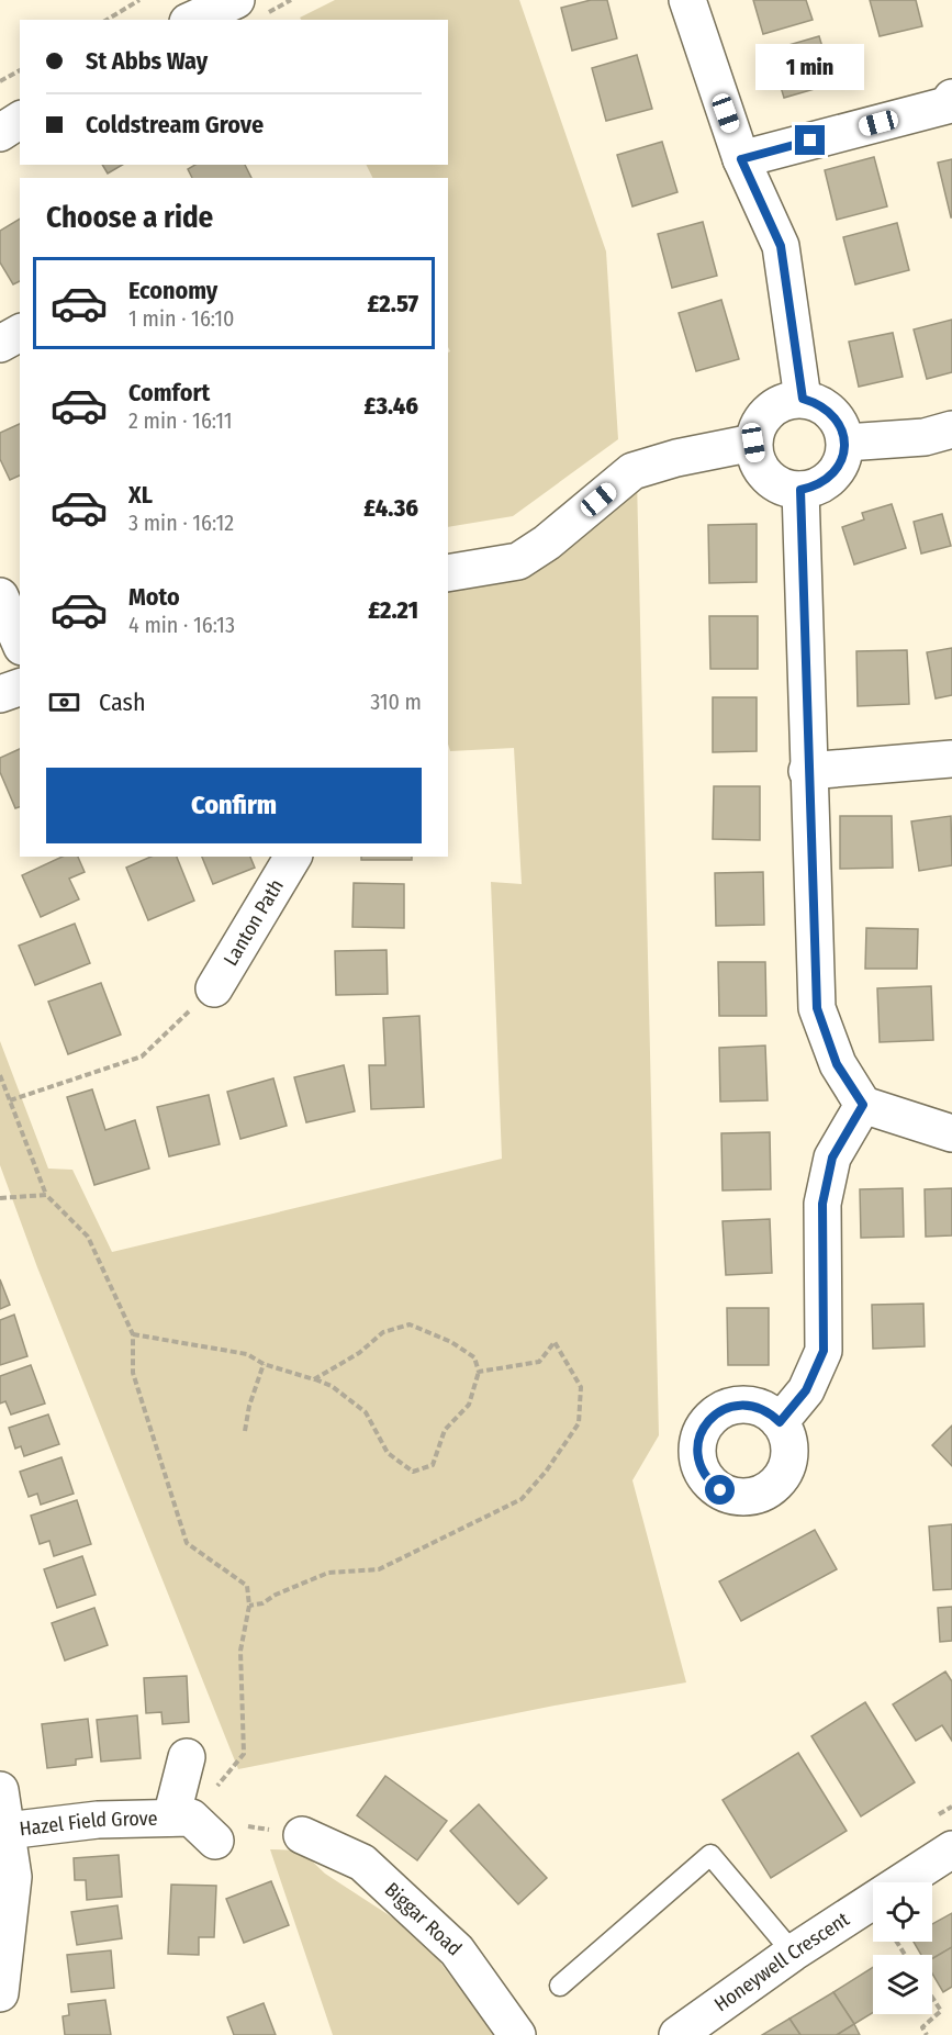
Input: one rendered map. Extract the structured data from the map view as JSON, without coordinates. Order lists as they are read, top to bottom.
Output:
{
  "streets": {
    "street": [
      "Lanton Path",
      "Hazel Field Grove",
      "Biggar Road",
      "Honeywell Crescent"
    ]
  },
  "page": {
    "banner": ["St Abbs Way", "Coldstream Grove"],
    "bubble": "1 min",
    "heading": "Choose a ride",
    "list": [
      {
        "name": "Economy",
        "note": "1 min · 16:10",
        "value": "£2.57"
      },
      {
        "name": "Comfort",
        "note": "2 min · 16:11",
        "value": "£3.46"
      },
      {
        "name": "XL",
        "note": "3 min · 16:12",
        "value": "£4.36"
      },
      {
        "name": "Moto",
        "note": "4 min · 16:13",
        "value": "£2.21"
      }
    ],
    "pay": ["Cash", "310 m"],
    "buttons": "Confirm"
  }
}
